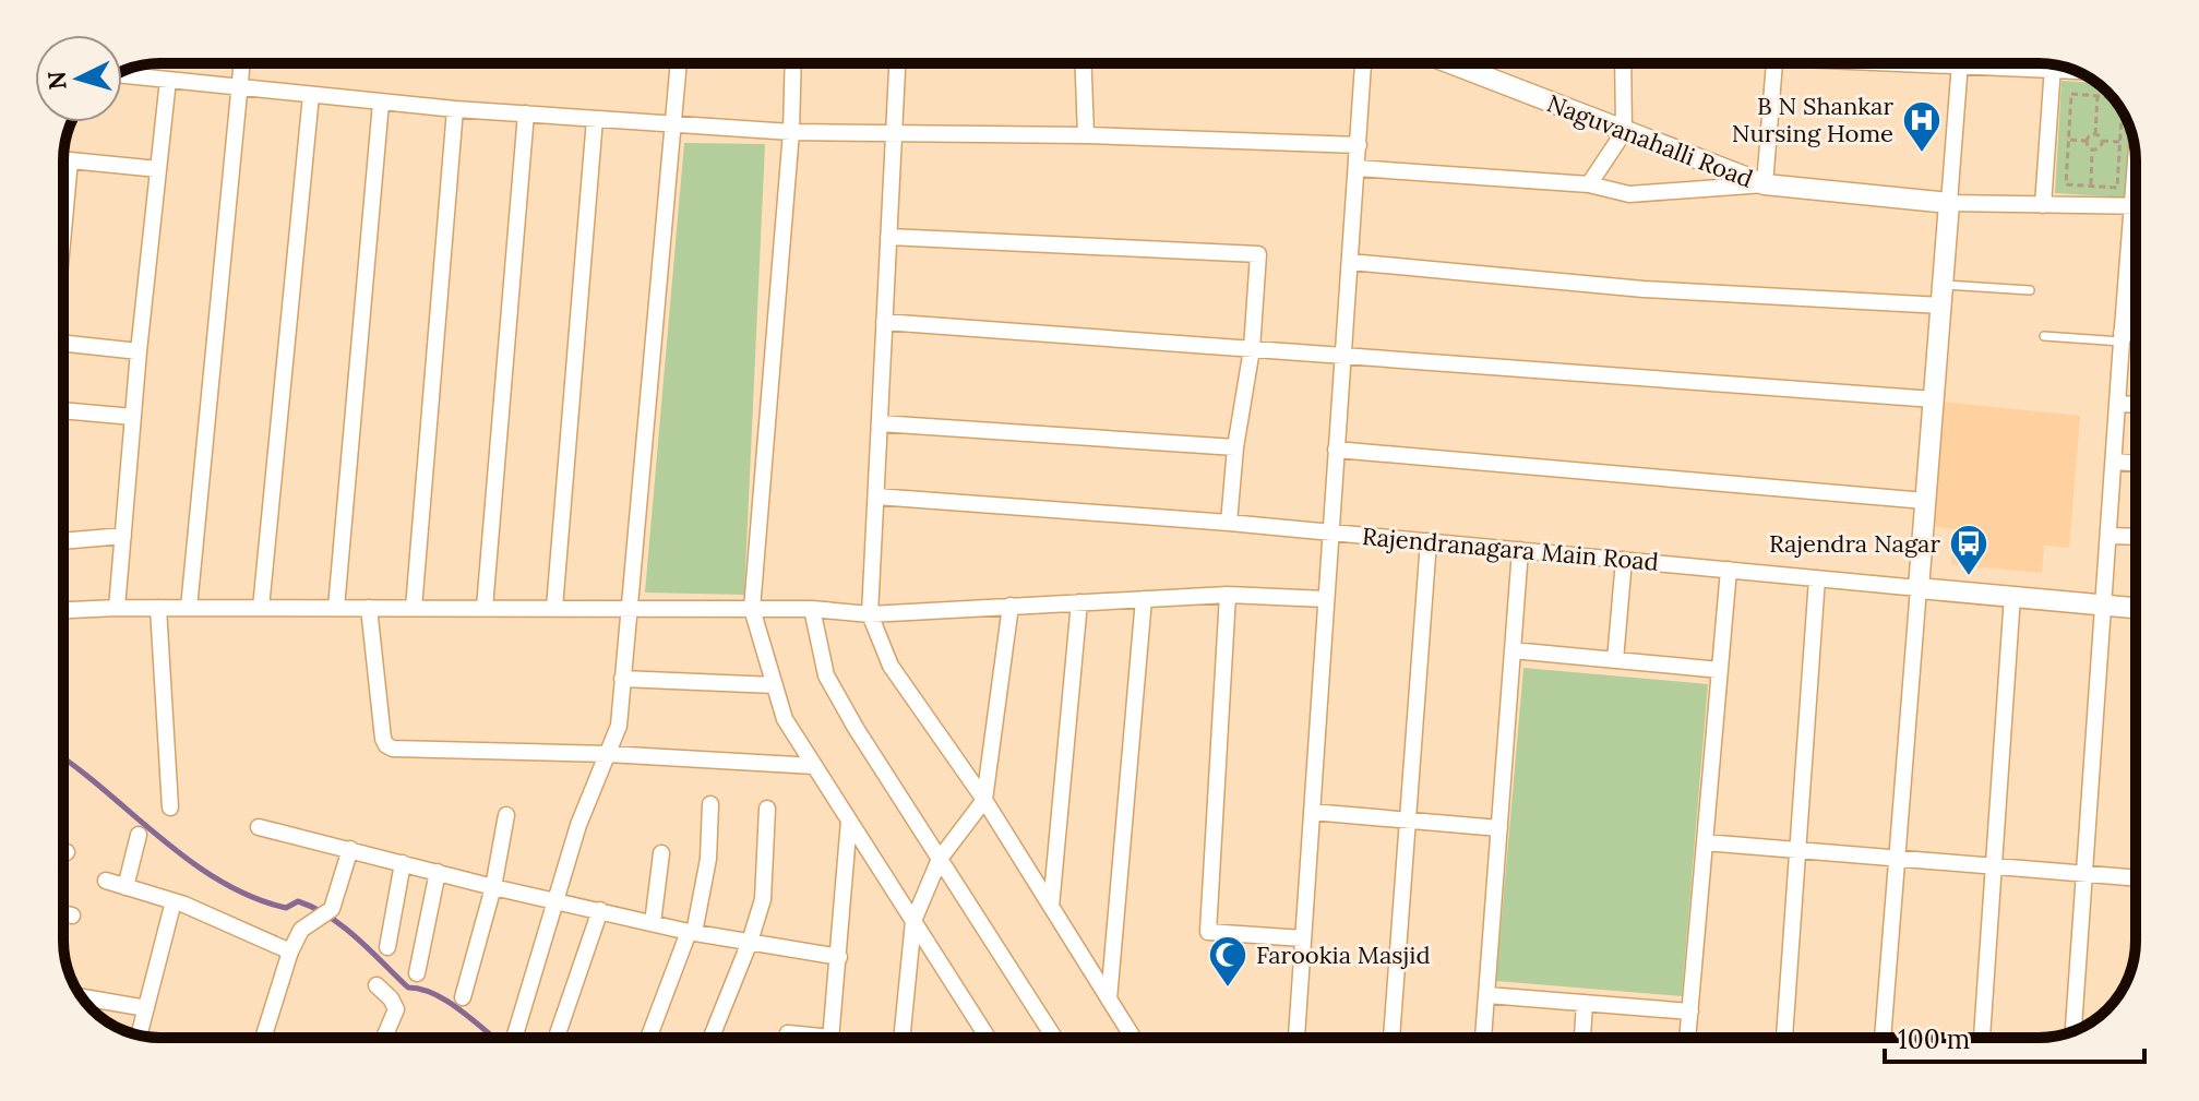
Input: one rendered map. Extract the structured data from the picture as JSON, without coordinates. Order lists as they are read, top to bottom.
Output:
{
  "streets": {
    "street": ["Naguvanahalli Road", "Rajendranagara Main Road"]
  },
  "places": {
    "hospital": ["B N Shankar Nursing Home"],
    "bus stop": ["Rajendra Nagar"],
    "mosque": ["Farookia Masjid"]
  },
  "scale_bar": "100 m",
  "north": "left"
}
